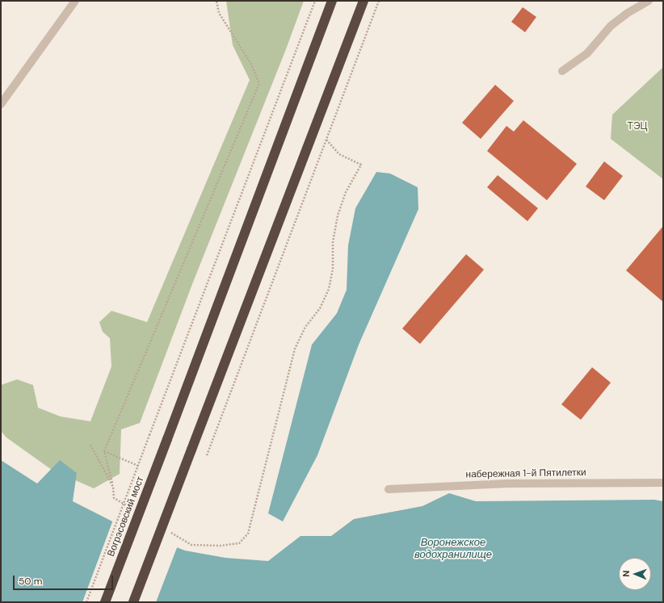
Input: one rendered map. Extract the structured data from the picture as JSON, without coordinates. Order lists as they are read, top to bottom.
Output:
{
  "streets": {
    "highway": ["Вогрэсовский мост"],
    "lane": ["набережная 1-й Пятилетки"]
  },
  "water": ["Воронежское водохранилище"],
  "parks": ["ТЭЦ"],
  "scale_bar": "50 m",
  "north": "left"
}
